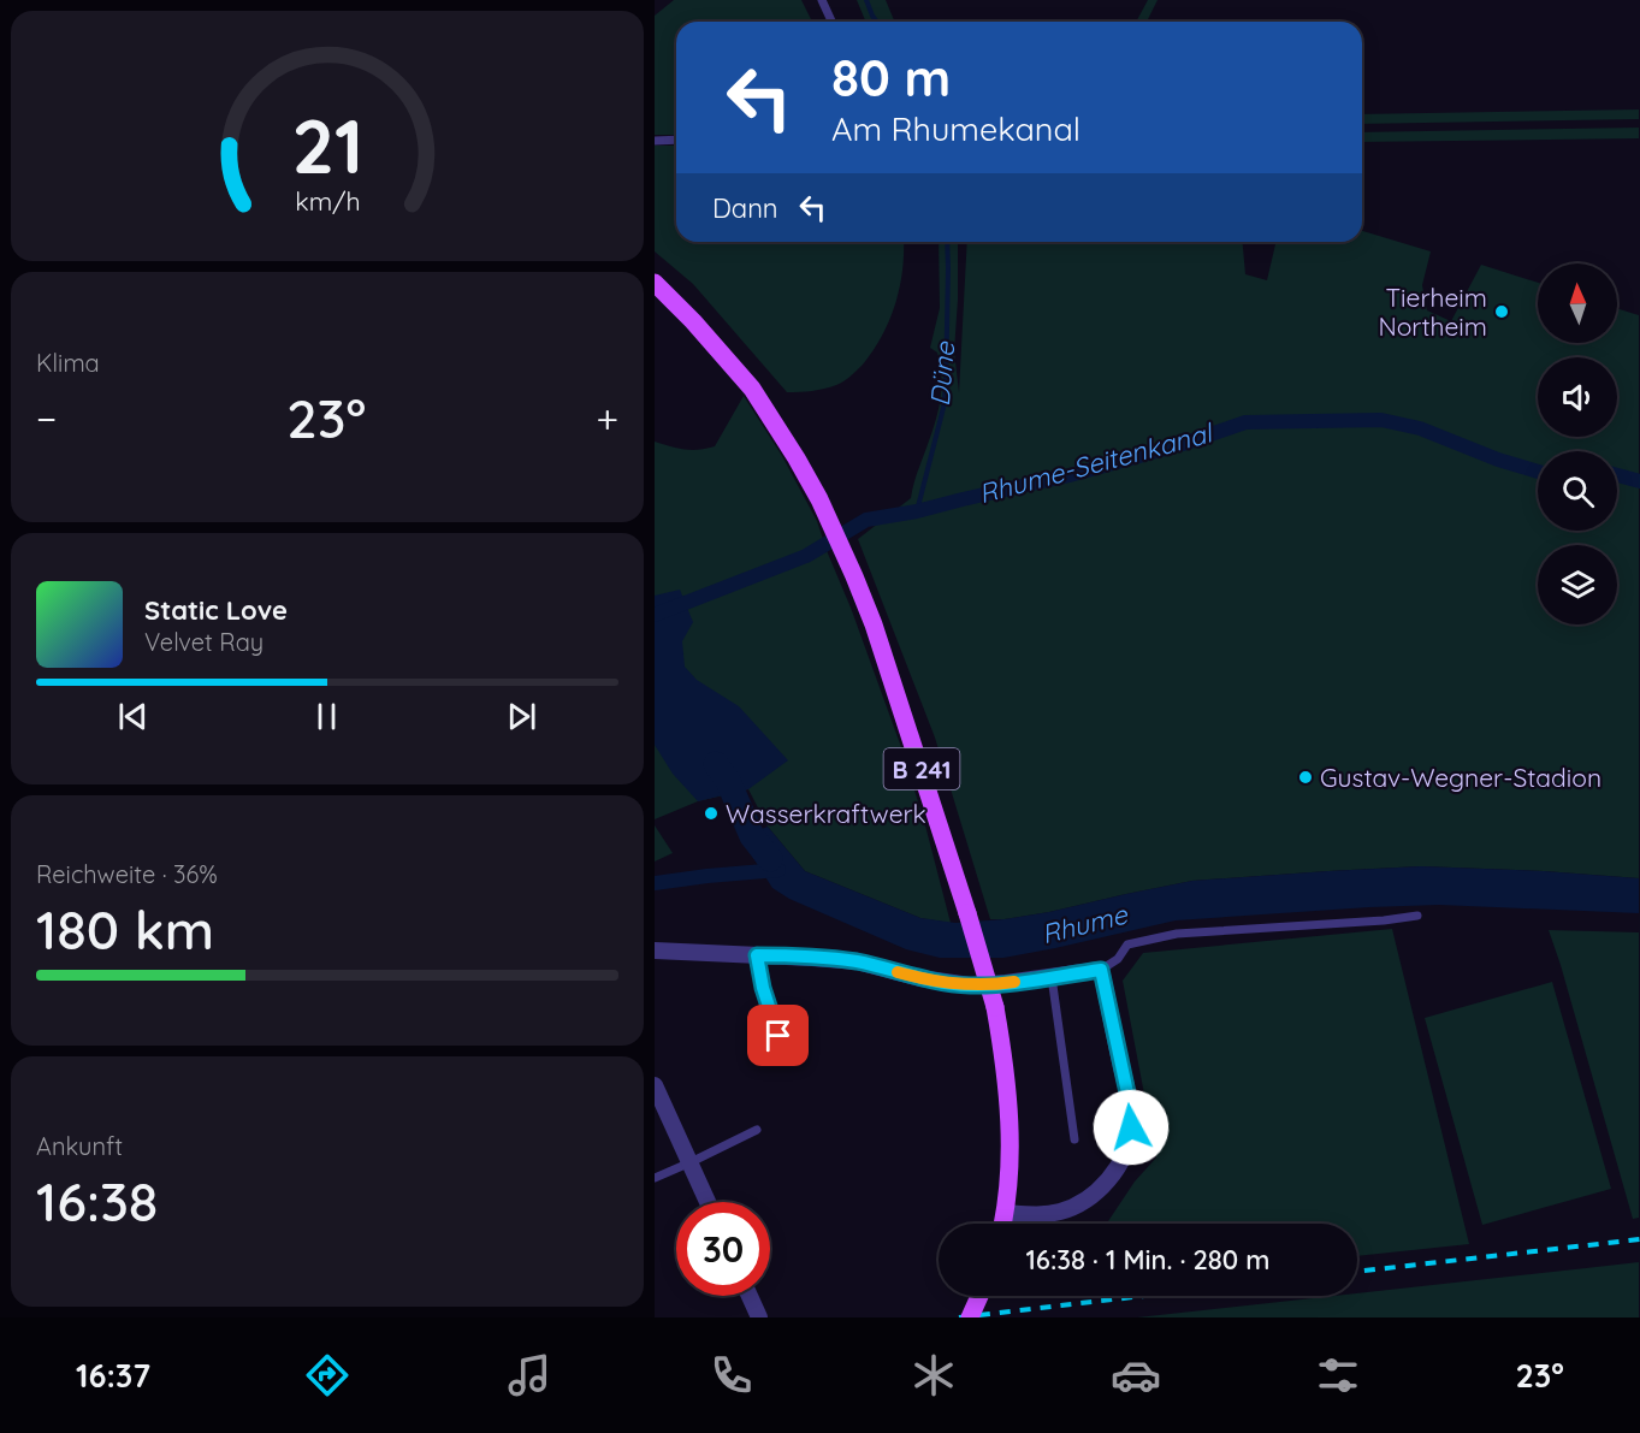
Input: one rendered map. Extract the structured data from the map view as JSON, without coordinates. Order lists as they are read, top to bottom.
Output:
{
  "streets": {
    "main road": ["B 241"]
  },
  "water": ["Düne", "Rhume-Seitenkanal", "Rhume"],
  "places": ["Tierheim Northeim", "Gustav-Wegner-Stadion", "Wasserkraftwerk"],
  "north": "top",
  "page": {
    "turn": ["80 m", "Am Rhumekanal"],
    "then": "Dann",
    "tile": [
      "Klima",
      ["Reichweite · 36%", "180 km"],
      ["Ankunft", "16:38"]
    ],
    "heat": ["−", "23°", "+"],
    "song": ["Static Love", "Velvet Ray"],
    "limit": "30",
    "trip": "16:38 · 1 Min. · 280 m",
    "tabs": ["16:37", "23°"],
    "gauge": ["21", "km/h"]
  }
}
